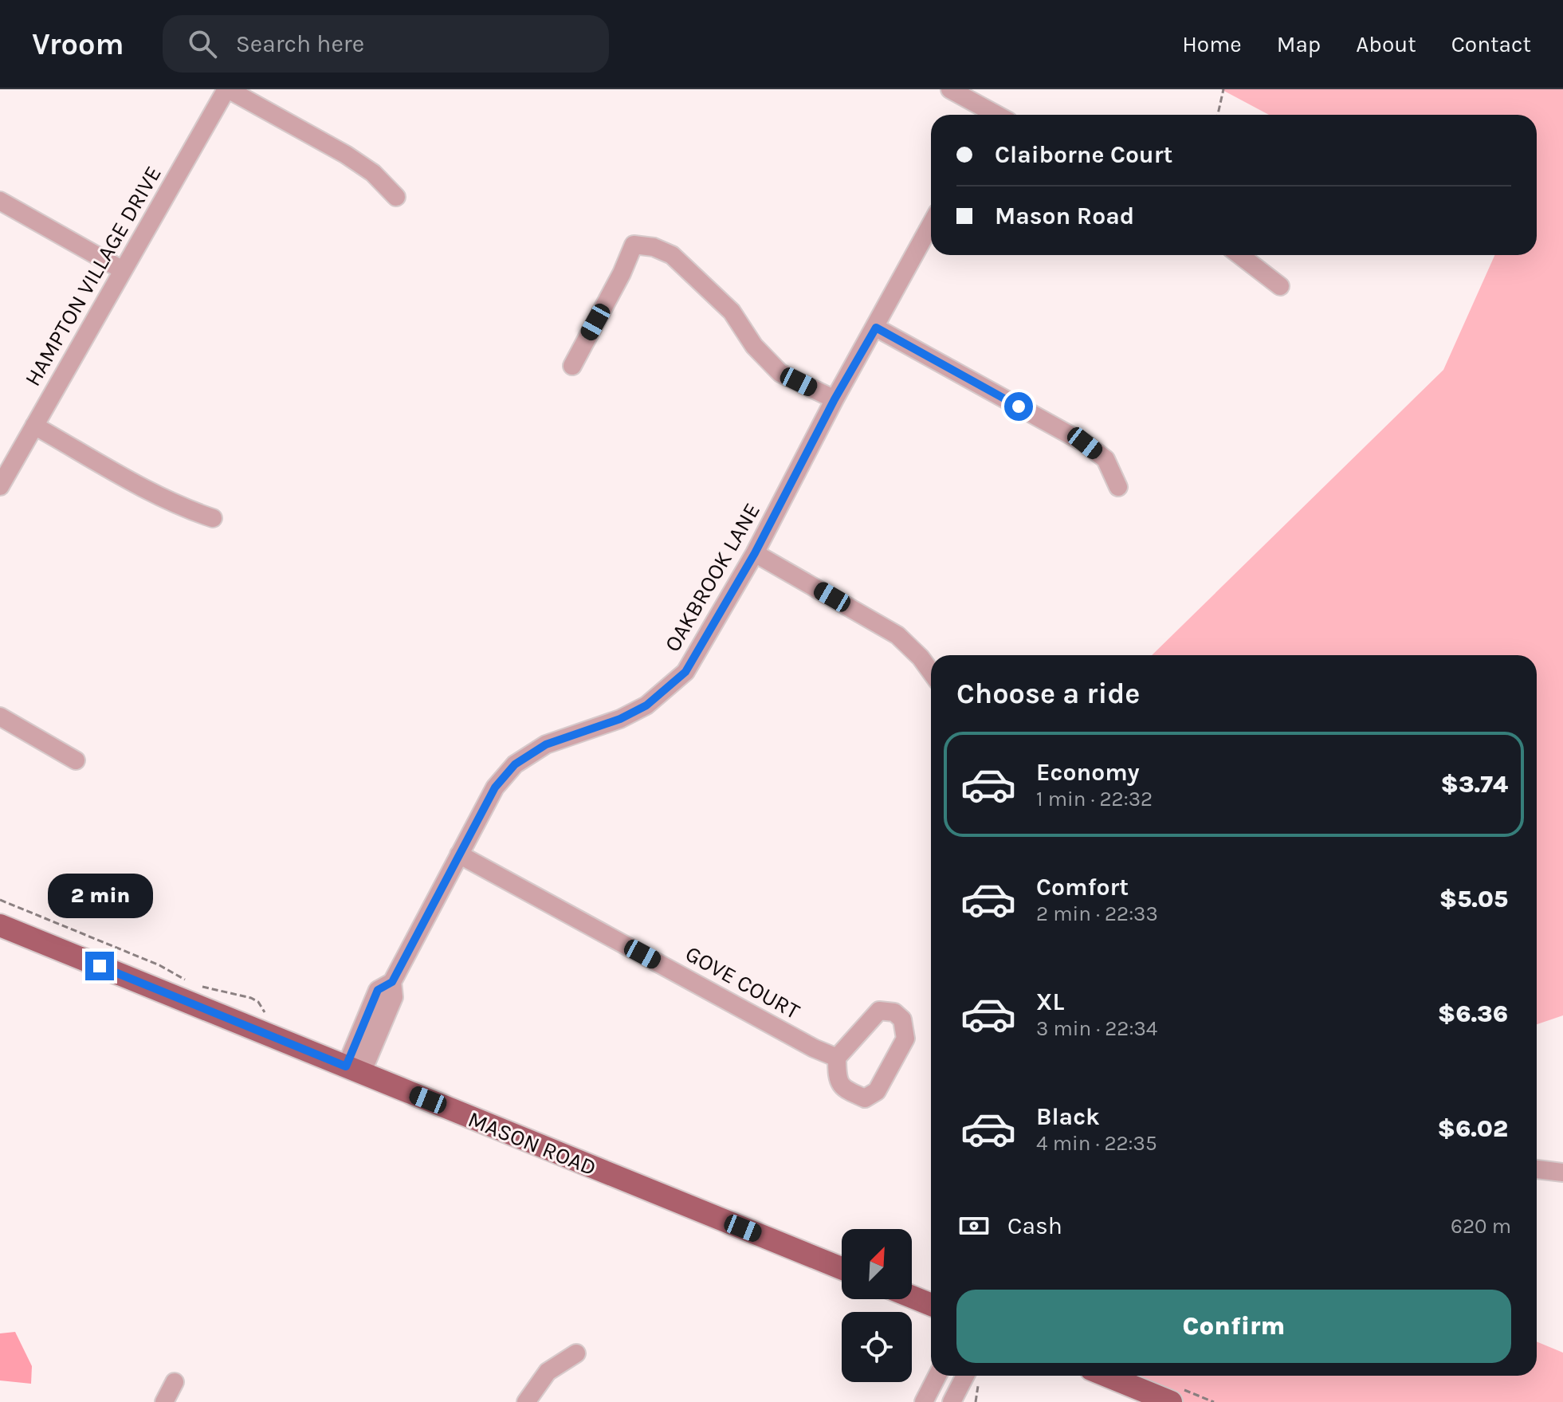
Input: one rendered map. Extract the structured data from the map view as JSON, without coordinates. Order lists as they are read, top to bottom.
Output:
{
  "streets": {
    "main road": ["MASON ROAD"],
    "street": ["HAMPTON VILLAGE DRIVE", "OAKBROOK LANE", "GOVE COURT"]
  },
  "crossings": [
    ["OAKBROOK LANE", "GOVE COURT"],
    ["OAKBROOK LANE", "MASON ROAD"]
  ],
  "north": "top right",
  "page": {
    "header": "Vroom",
    "search": "Search here",
    "nav": [
      "Home",
      "Map",
      "About",
      "Contact"
    ],
    "banner": ["Claiborne Court", "Mason Road"],
    "heading": "Choose a ride",
    "list": [
      {
        "name": "Economy",
        "note": "1 min · 22:32",
        "value": "$3.74"
      },
      {
        "name": "Comfort",
        "note": "2 min · 22:33",
        "value": "$5.05"
      },
      {
        "name": "XL",
        "note": "3 min · 22:34",
        "value": "$6.36"
      },
      {
        "name": "Black",
        "note": "4 min · 22:35",
        "value": "$6.02"
      }
    ],
    "bubble": "2 min",
    "pay": ["Cash", "620 m"],
    "buttons": "Confirm"
  }
}
